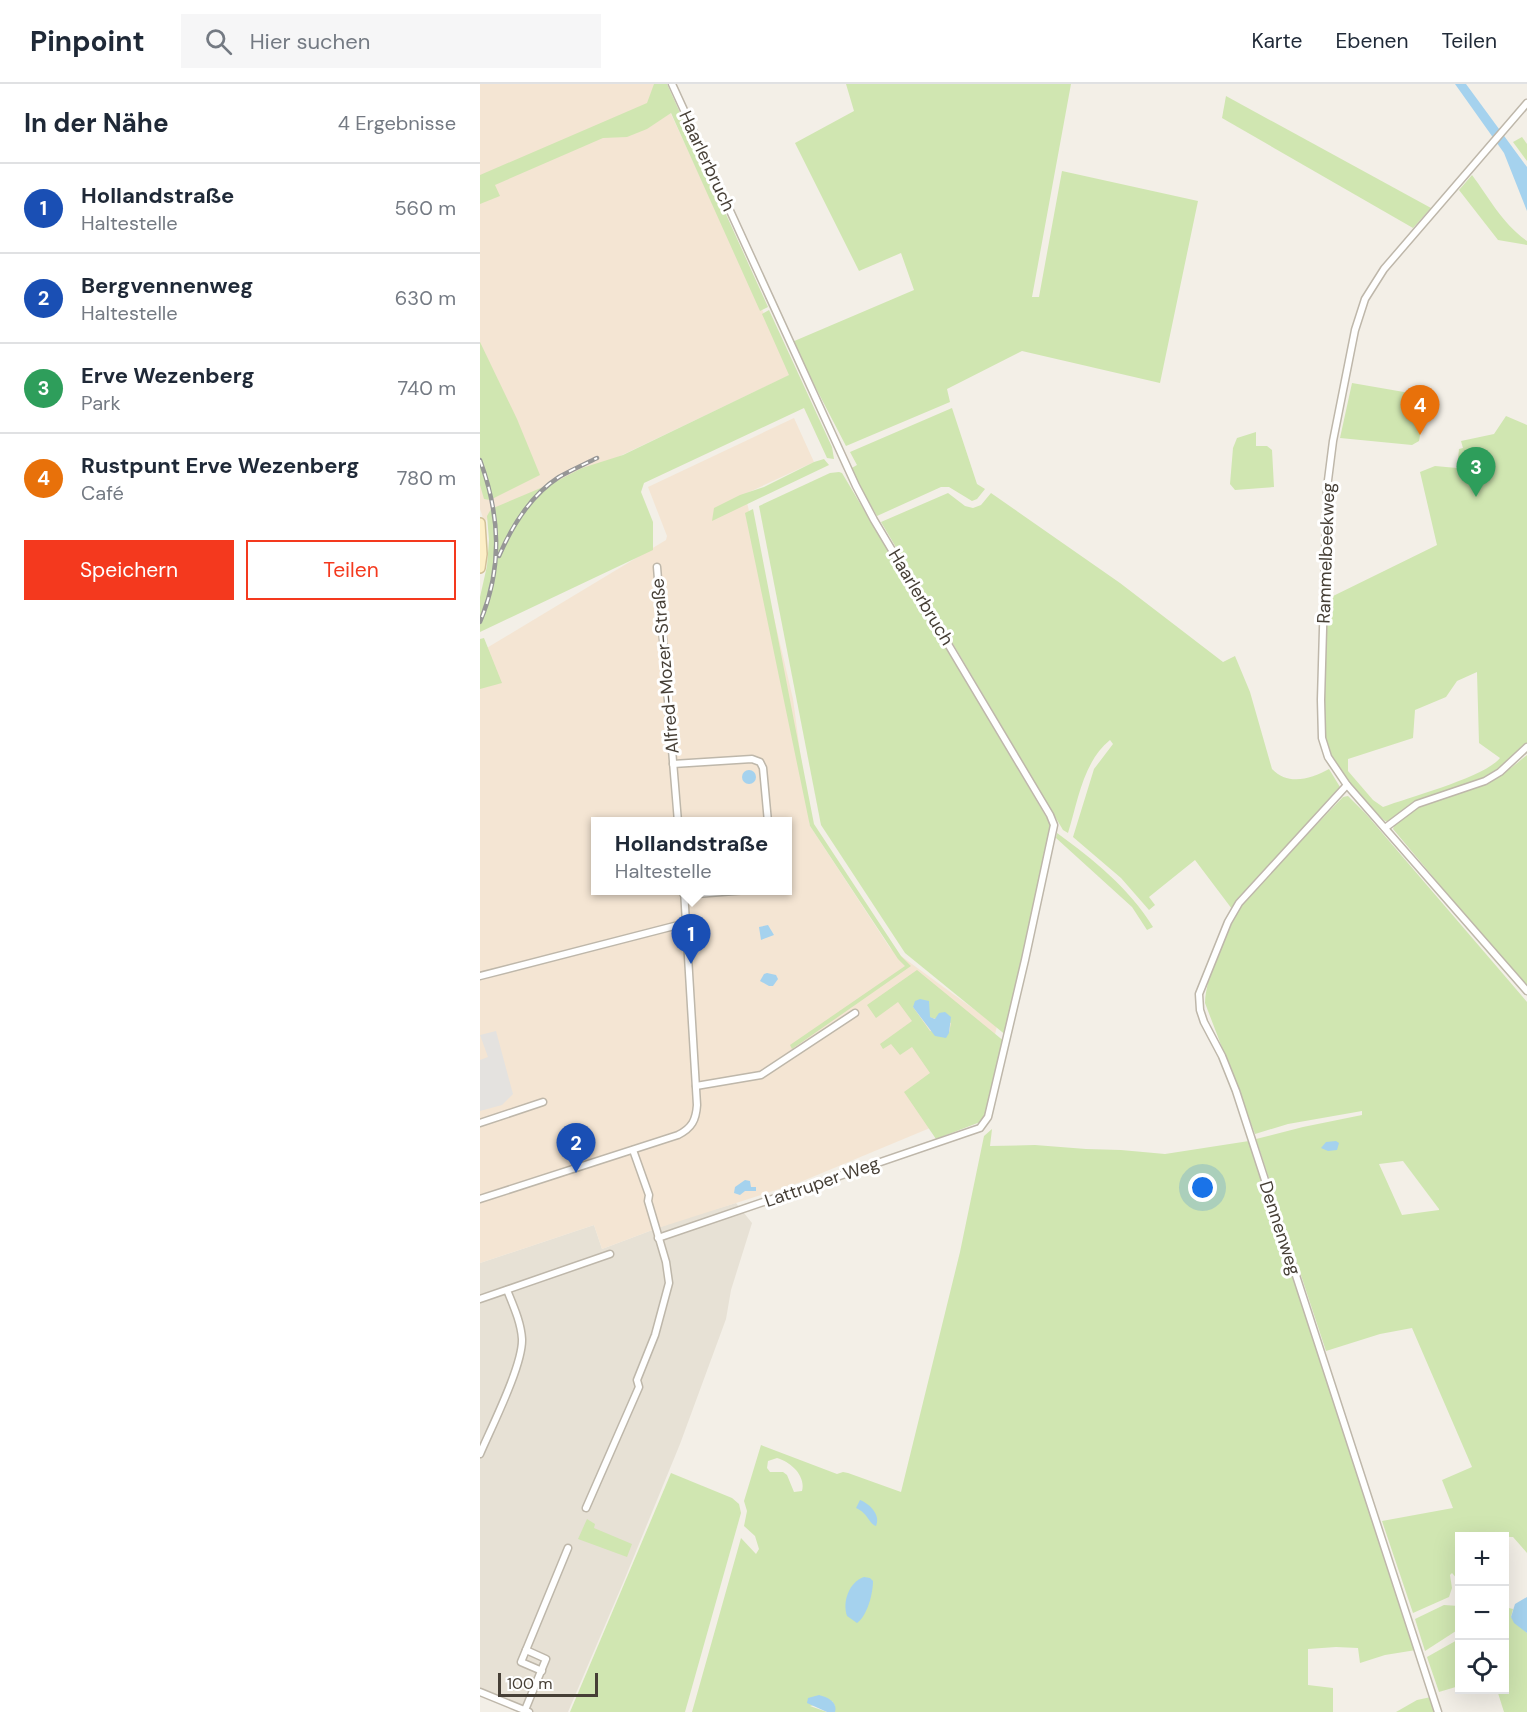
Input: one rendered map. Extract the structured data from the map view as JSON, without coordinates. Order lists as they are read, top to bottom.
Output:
{
  "streets": {
    "street": [
      "Haarlerbruch",
      "Rammelbeekweg",
      "Alfred-Mozer-Straße",
      "Lattruper Weg",
      "Dennenweg"
    ]
  },
  "crossings": [
    ["Haarlerbruch", "Lattruper Weg"],
    ["Rammelbeekweg", "Dennenweg"]
  ],
  "scale_bar": "100 m",
  "page": {
    "header": "Pinpoint",
    "search": "Hier suchen",
    "nav": ["Karte", "Ebenen", "Teilen"],
    "heading": ["In der Nähe", "4 Ergebnisse"],
    "list": [
      {
        "mark": "1",
        "name": "Hollandstraße",
        "note": "Haltestelle",
        "value": "560 m"
      },
      {
        "mark": "2",
        "name": "Bergvennenweg",
        "note": "Haltestelle",
        "value": "630 m"
      },
      {
        "mark": "3",
        "name": "Erve Wezenberg",
        "note": "Park",
        "value": "740 m"
      },
      {
        "mark": "4",
        "name": "Rustpunt Erve Wezenberg",
        "note": "Café",
        "value": "780 m"
      }
    ],
    "pins": [
      "4",
      "3",
      "1",
      "2"
    ],
    "buttons": ["Speichern", "Teilen"],
    "popup": ["Hollandstraße", "Haltestelle"],
    "map_buttons": ["+", "−"],
    "scale": "100 m"
  }
}
